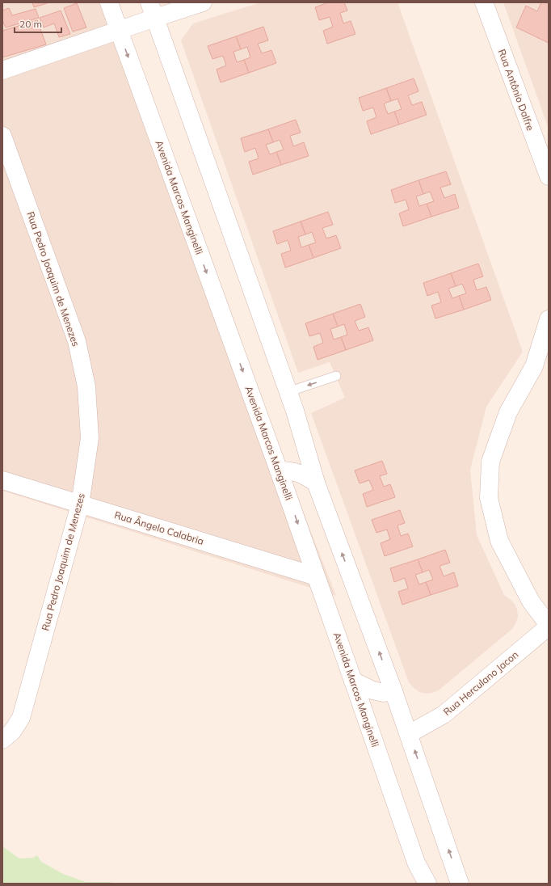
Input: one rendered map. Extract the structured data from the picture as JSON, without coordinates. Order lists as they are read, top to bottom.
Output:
{
  "streets": {
    "street": [
      "Rua Antônio Dalfre",
      "Avenida Marcos Manginelli",
      "Rua Pedro Joaquim de Menezes",
      "Rua Ângelo Calabria",
      "Rua Herculano Jacon"
    ]
  },
  "crossings": [
    ["Avenida Marcos Manginelli", "Rua Ângelo Calabria"],
    ["Rua Pedro Joaquim de Menezes", "Rua Ângelo Calabria"]
  ],
  "scale_bar": "20 m"
}
